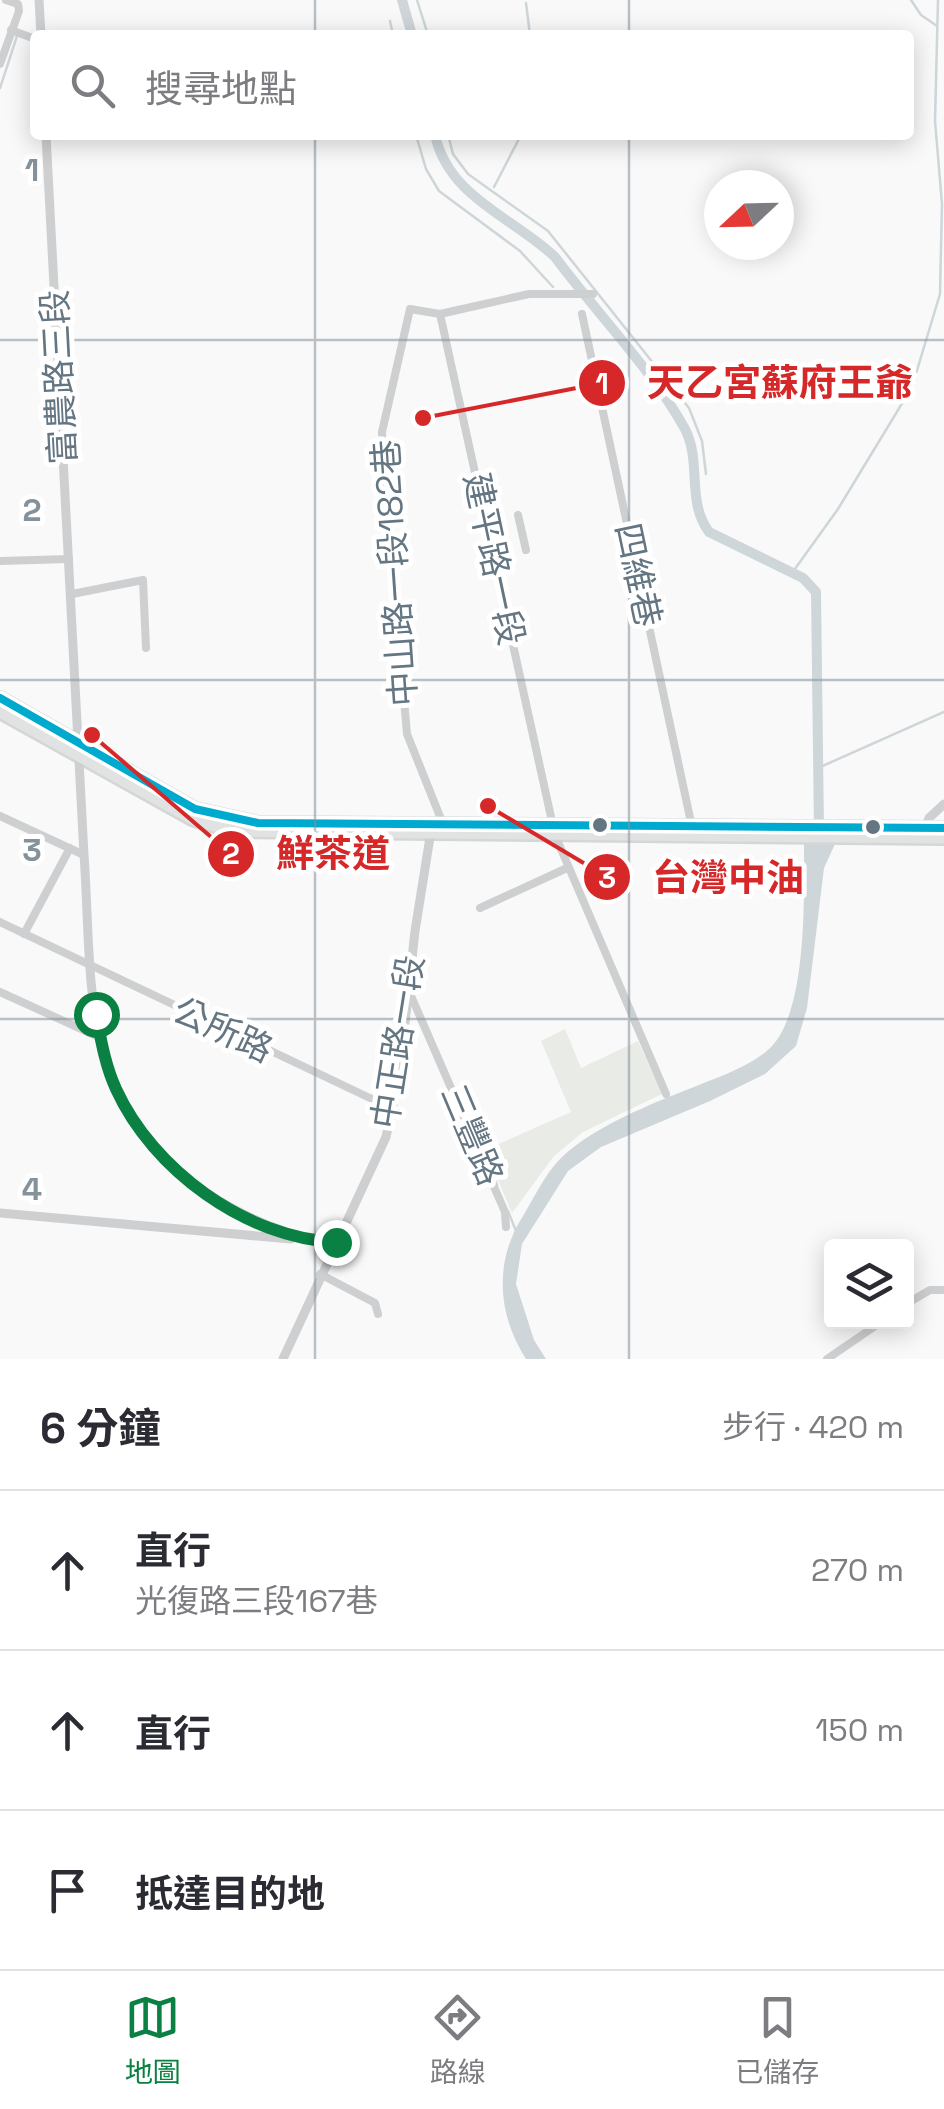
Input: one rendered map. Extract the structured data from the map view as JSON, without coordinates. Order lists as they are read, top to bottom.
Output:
{
  "streets": {
    "street": [
      "富農路三段",
      "建平路一段",
      "中山路一段182巷",
      "四維巷",
      "公所路",
      "中正路一段",
      "三豐路"
    ]
  },
  "crossings": [
    ["富農路三段", "公所路"],
    ["建平路一段", "中山路一段182巷"],
    ["中山路一段182巷", "中正路一段"],
    ["公所路", "中正路一段"],
    ["中正路一段", "三豐路"]
  ],
  "places": ["天乙宮蘇府王爺", "鮮茶道", "台灣中油"],
  "north": "left",
  "page": {
    "search": "搜尋地點",
    "heading": ["6 分鐘", "步行 · 420 m"],
    "list": [
      ["直行", "光復路三段167巷", "270 m"],
      ["直行", "150 m"],
      "抵達目的地"
    ],
    "nav": ["地圖", "路線", "已儲存"]
  },
  "grid": {
    "rows": [
      "1",
      "2",
      "3",
      "4"
    ]
  }
}
